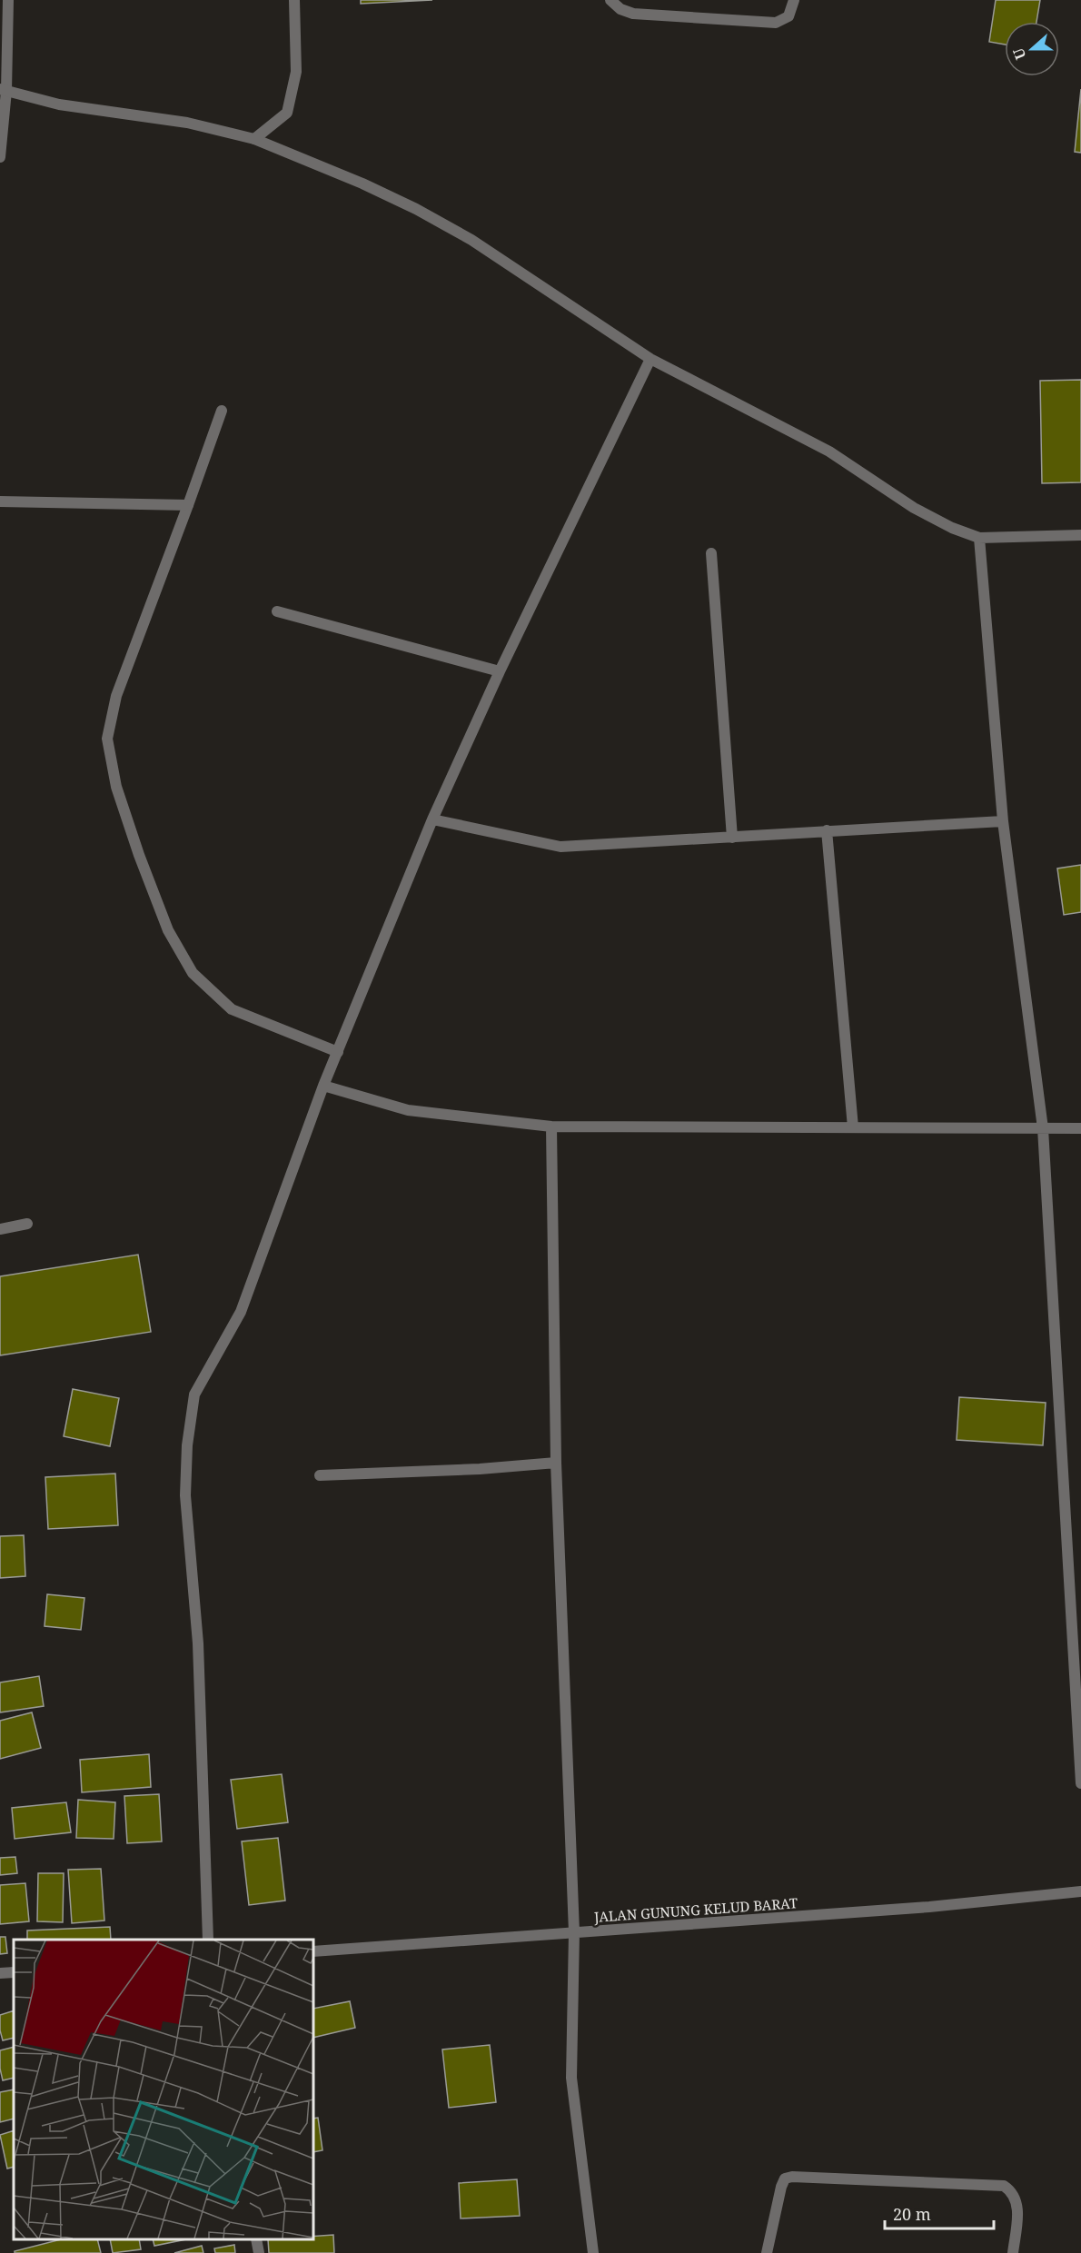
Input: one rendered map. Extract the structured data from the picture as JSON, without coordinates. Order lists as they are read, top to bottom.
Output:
{
  "streets": {
    "street": ["JALAN GUNUNG KELUD BARAT"]
  },
  "scale_bar": "20 m",
  "north": "left"
}
